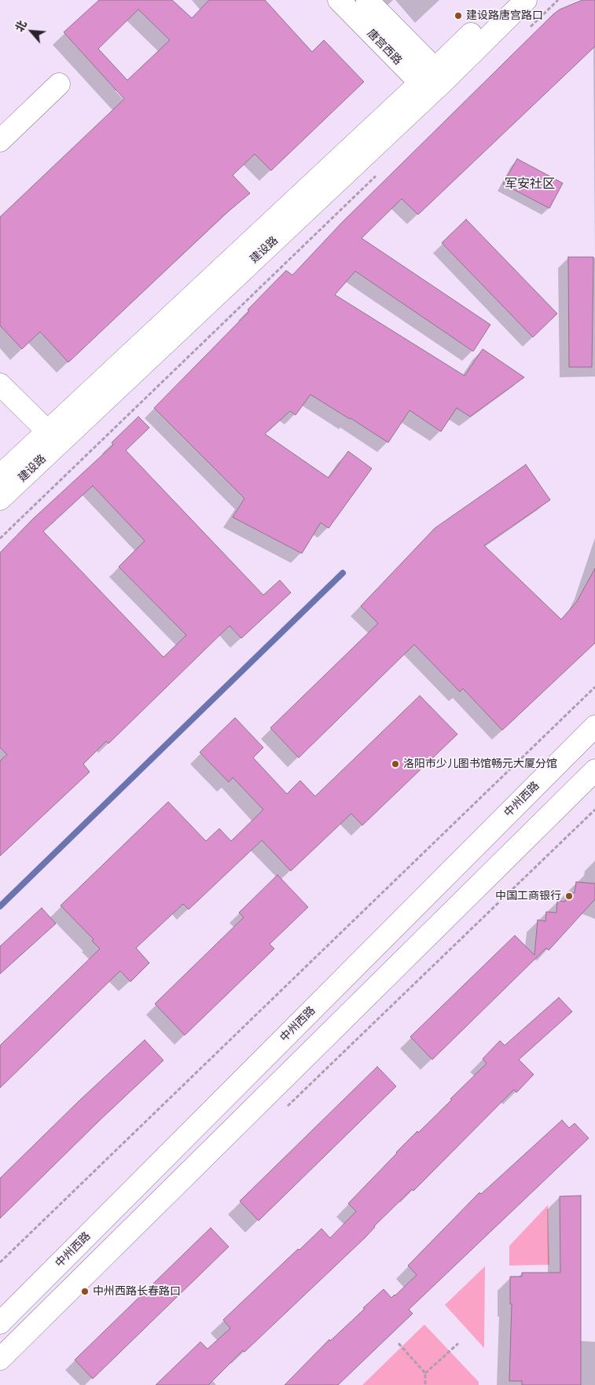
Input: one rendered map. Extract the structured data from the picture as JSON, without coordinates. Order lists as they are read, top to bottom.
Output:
{
  "streets": {
    "main road": ["唐宫西路", "建设路", "中州西路"]
  },
  "crossings": [
    ["唐宫西路", "建设路"]
  ],
  "districts": ["军安社区"],
  "places": [
    "建设路唐宫路口",
    "洛阳市少儿图书馆畅元大厦分馆",
    "中国工商银行",
    "中州西路长春路口"
  ],
  "north": "top left"
}
